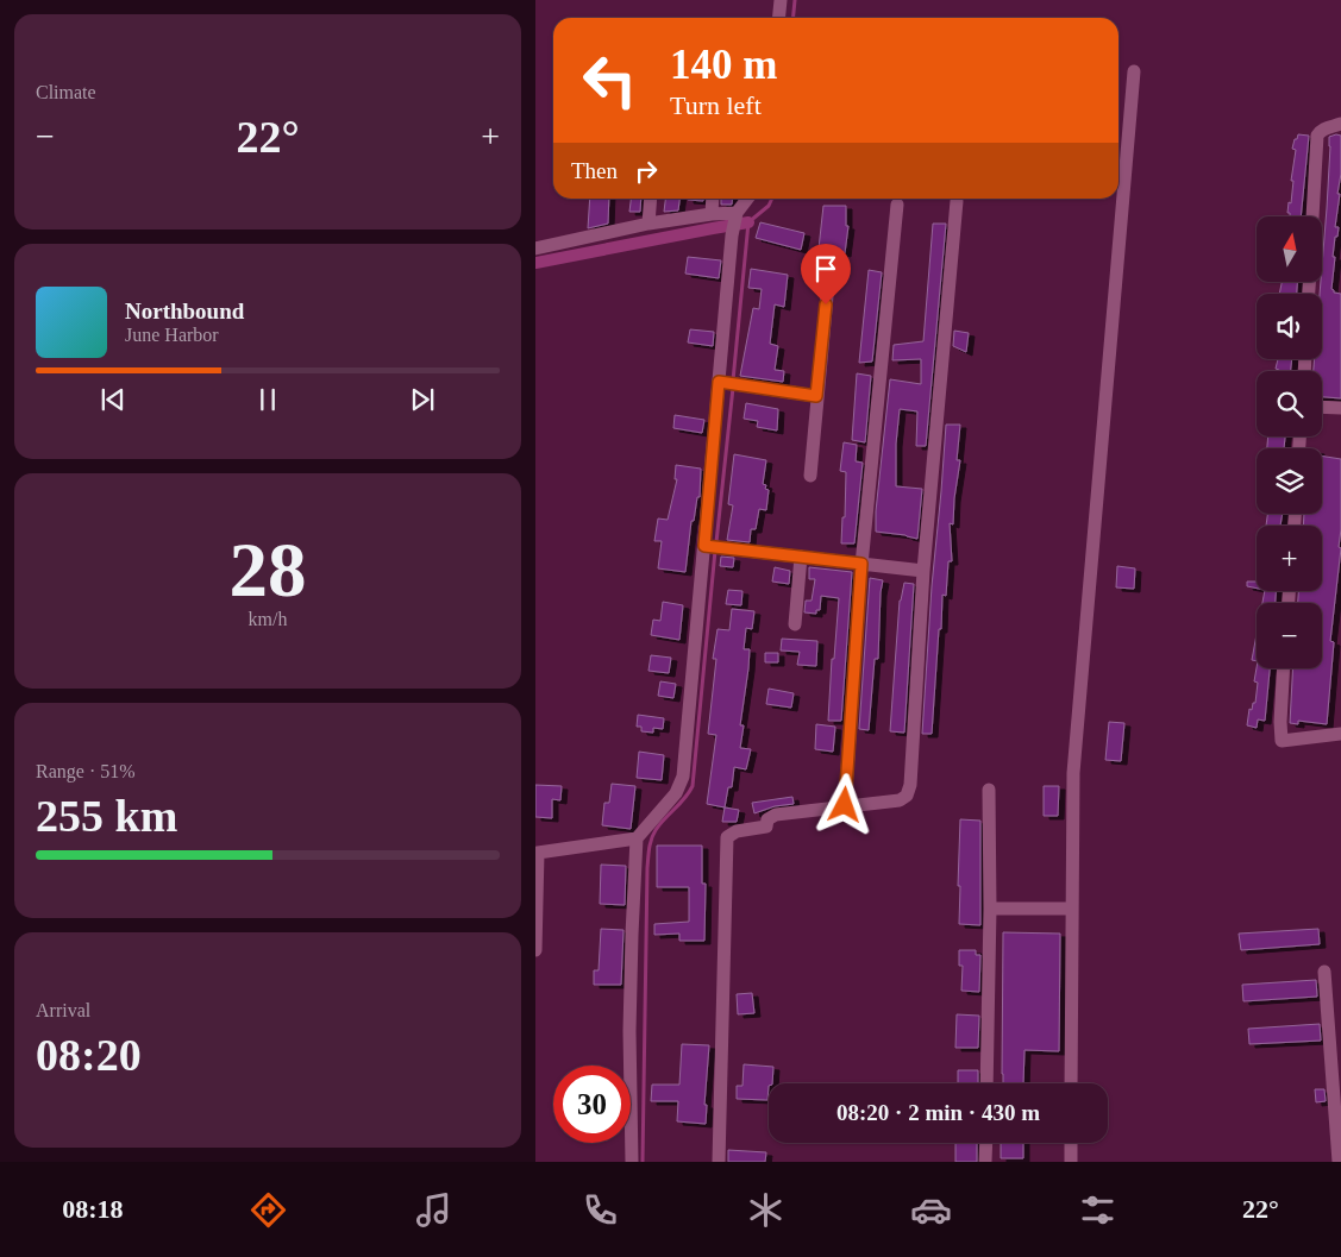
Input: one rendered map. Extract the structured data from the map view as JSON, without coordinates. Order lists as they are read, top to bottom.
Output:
{
  "north": "top",
  "page": {
    "tile": [
      "Climate",
      ["28", "km/h"],
      ["Range · 51%", "255 km"],
      ["Arrival", "08:20"]
    ],
    "turn": ["140 m", "Turn left"],
    "heat": ["−", "22°", "+"],
    "then": "Then",
    "map_buttons": ["+", "−"],
    "song": ["Northbound", "June Harbor"],
    "limit": "30",
    "trip": "08:20 · 2 min · 430 m",
    "tabs": ["08:18", "22°"]
  }
}
